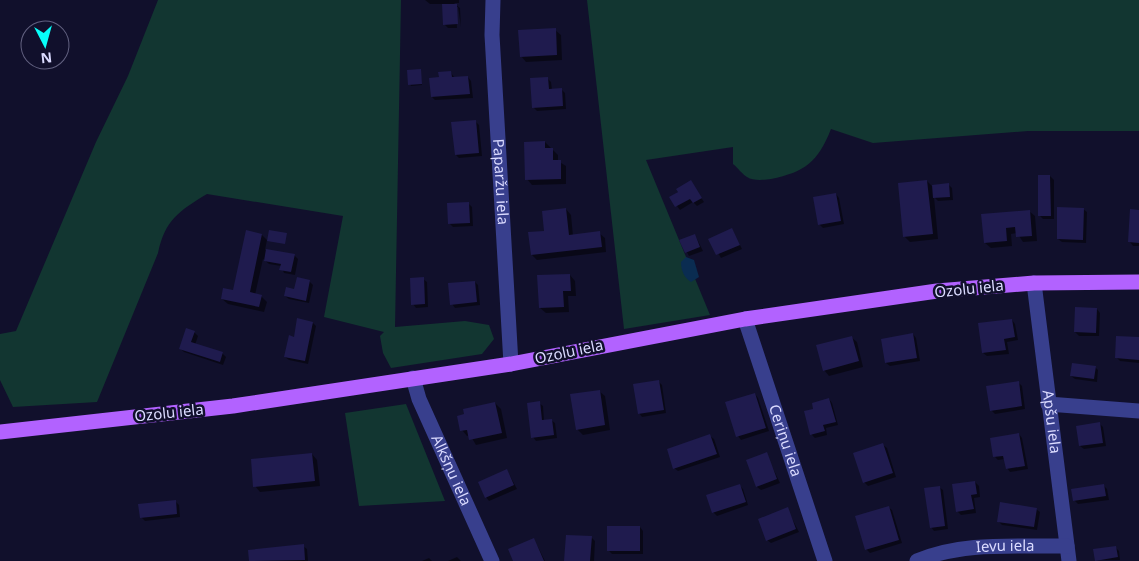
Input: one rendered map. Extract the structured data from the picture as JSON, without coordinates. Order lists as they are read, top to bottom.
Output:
{
  "streets": {
    "main road": ["Ozolu iela"],
    "street": [
      "Paparžu iela",
      "Apšu iela",
      "Ceriņu iela",
      "Alkšņu iela",
      "Ievu iela"
    ]
  },
  "crossings": [
    ["Paparžu iela", "Ozolu iela"],
    ["Ozolu iela", "Apšu iela"],
    ["Ozolu iela", "Ceriņu iela"],
    ["Ozolu iela", "Alkšņu iela"],
    ["Apšu iela", "Ievu iela"]
  ],
  "north": "bottom"
}
